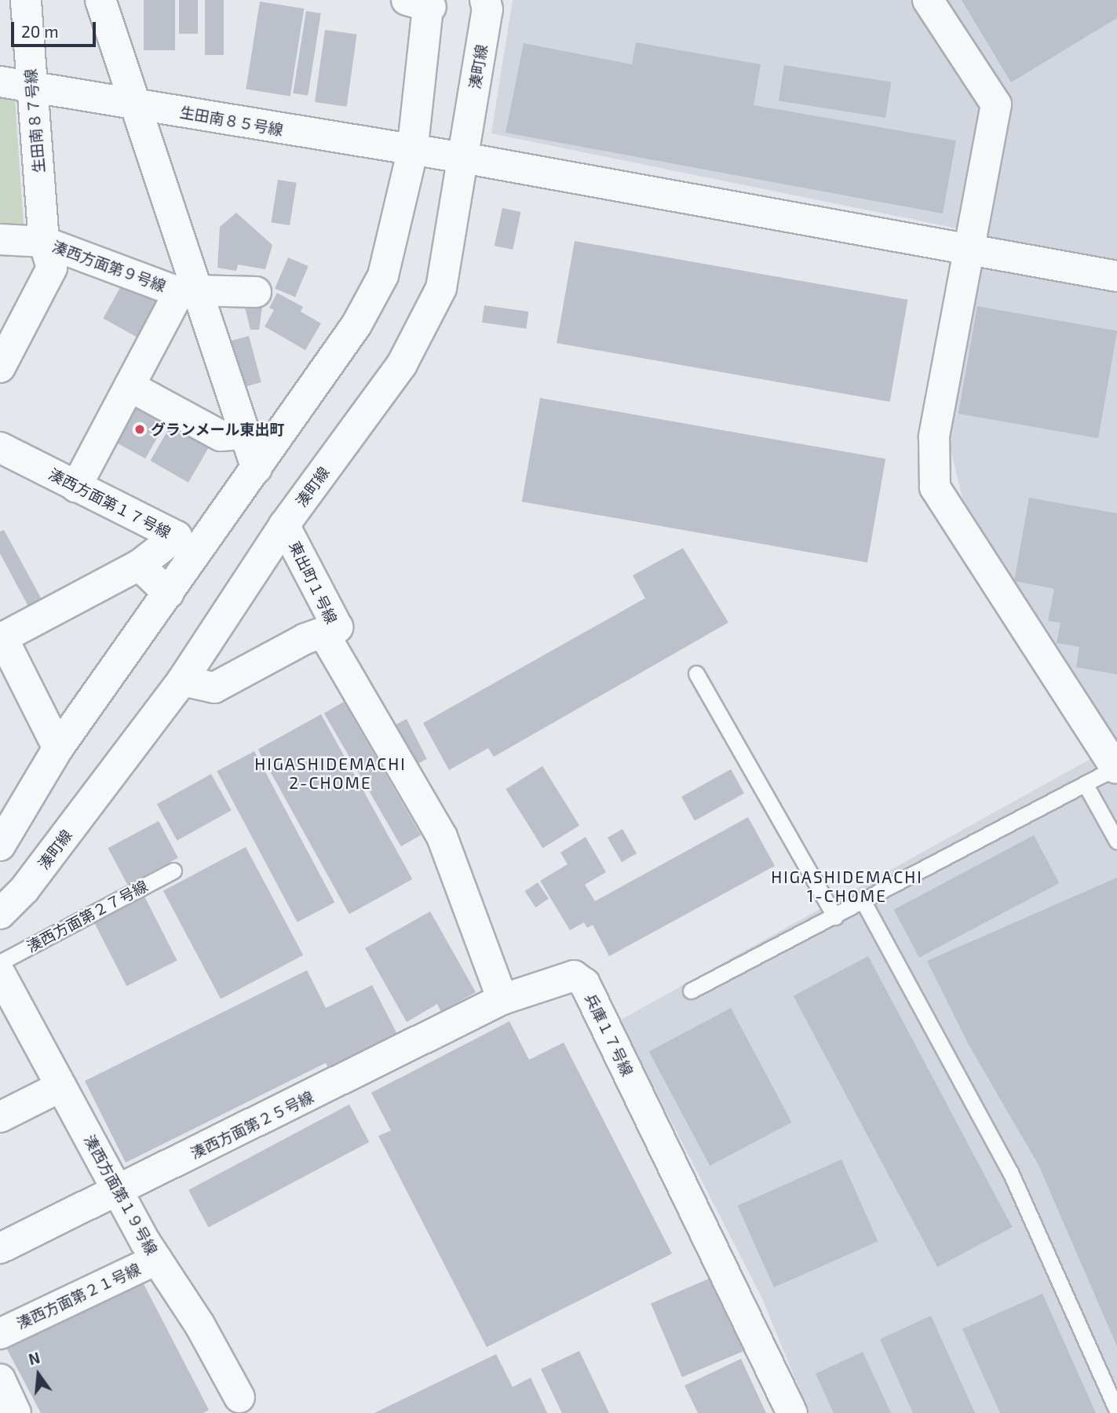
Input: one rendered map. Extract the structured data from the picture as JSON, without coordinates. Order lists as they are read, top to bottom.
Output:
{
  "streets": {
    "street": [
      "湊町線",
      "生田南８７号線",
      "生田南８５号線",
      "湊西方面第９号線",
      "湊西方面第１７号線",
      "東出町１号線",
      "兵庫１７号線",
      "湊西方面第２５号線",
      "湊西方面第１９号線",
      "湊西方面第２１号線"
    ],
    "lane": ["湊西方面第２７号線"]
  },
  "crossings": [
    ["湊町線", "生田南８５号線"],
    ["湊町線", "東出町１号線"],
    ["生田南８７号線", "生田南８５号線"],
    ["生田南８７号線", "湊西方面第９号線"],
    ["兵庫１７号線", "湊西方面第２５号線"],
    ["湊西方面第２５号線", "湊西方面第１９号線"],
    ["湊西方面第１９号線", "湊西方面第２１号線"]
  ],
  "districts": ["HIGASHIDEMACHI 2-CHOME", "HIGASHIDEMACHI 1-CHOME"],
  "places": ["グランメール東出町"],
  "scale_bar": "20 m",
  "north": "top"
}
